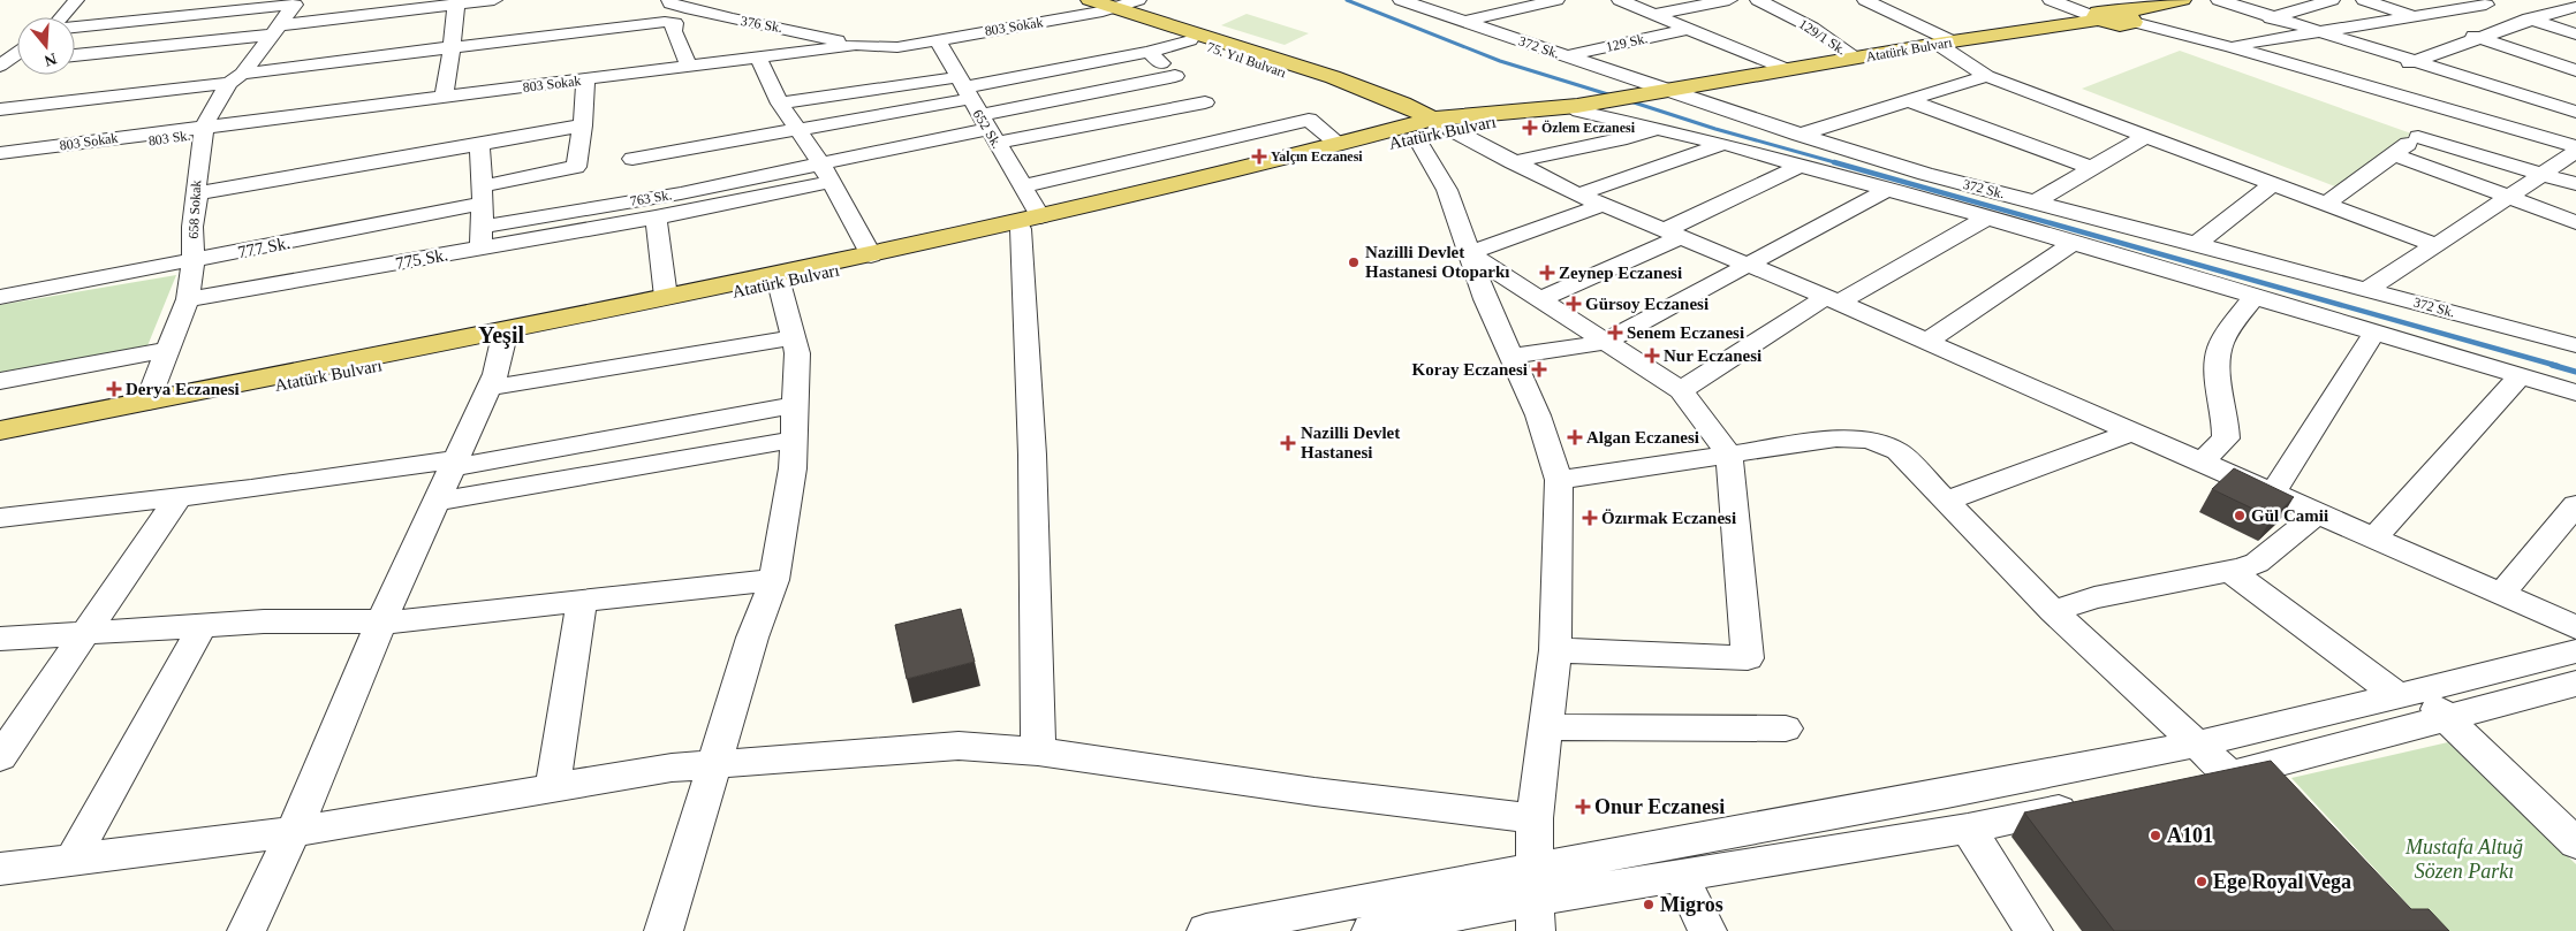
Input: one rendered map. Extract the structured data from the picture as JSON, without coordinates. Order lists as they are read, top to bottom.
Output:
{
  "streets": {
    "main road": ["Atatürk Bulvarı", "75. Yıl Bulvarı"],
    "street": [
      "376 Sk.",
      "803 Sokak",
      "129/1 Sk.",
      "129 Sk.",
      "372 Sk.",
      "652 Sk.",
      "803 Sk.",
      "763 Sk.",
      "658 Sokak",
      "777 Sk.",
      "775 Sk."
    ]
  },
  "crossings": [
    ["376 Sk.", "803 Sokak"],
    ["803 Sokak", "75. Yıl Bulvarı"],
    ["803 Sokak", "652 Sk."],
    ["803 Sokak", "803 Sk."],
    ["803 Sokak", "658 Sokak"],
    ["129/1 Sk.", "Atatürk Bulvarı"],
    ["129 Sk.", "372 Sk."],
    ["372 Sk.", "Atatürk Bulvarı"],
    ["Atatürk Bulvarı", "75. Yıl Bulvarı"],
    ["Atatürk Bulvarı", "652 Sk."],
    ["Atatürk Bulvarı", "658 Sokak"],
    ["652 Sk.", "763 Sk."],
    ["803 Sk.", "658 Sokak"],
    ["658 Sokak", "777 Sk."],
    ["658 Sokak", "775 Sk."]
  ],
  "districts": ["Yeşil"],
  "parks": ["Mustafa Altuğ Sözen Parkı"],
  "places": {
    "health": [
      "Özlem Eczanesi",
      "Yalçın Eczanesi",
      "Zeynep Eczanesi",
      "Gürsoy Eczanesi",
      "Senem Eczanesi",
      "Nur Eczanesi",
      "Koray Eczanesi",
      "Derya Eczanesi",
      "Algan Eczanesi",
      "Nazilli Devlet Hastanesi",
      "Özırmak Eczanesi",
      "Onur Eczanesi"
    ],
    "other": [
      "Nazilli Devlet Hastanesi Otoparkı",
      "Gül Camii",
      "A101",
      "Ege Royal Vega",
      "Migros"
    ]
  },
  "north": "bottom"
}
